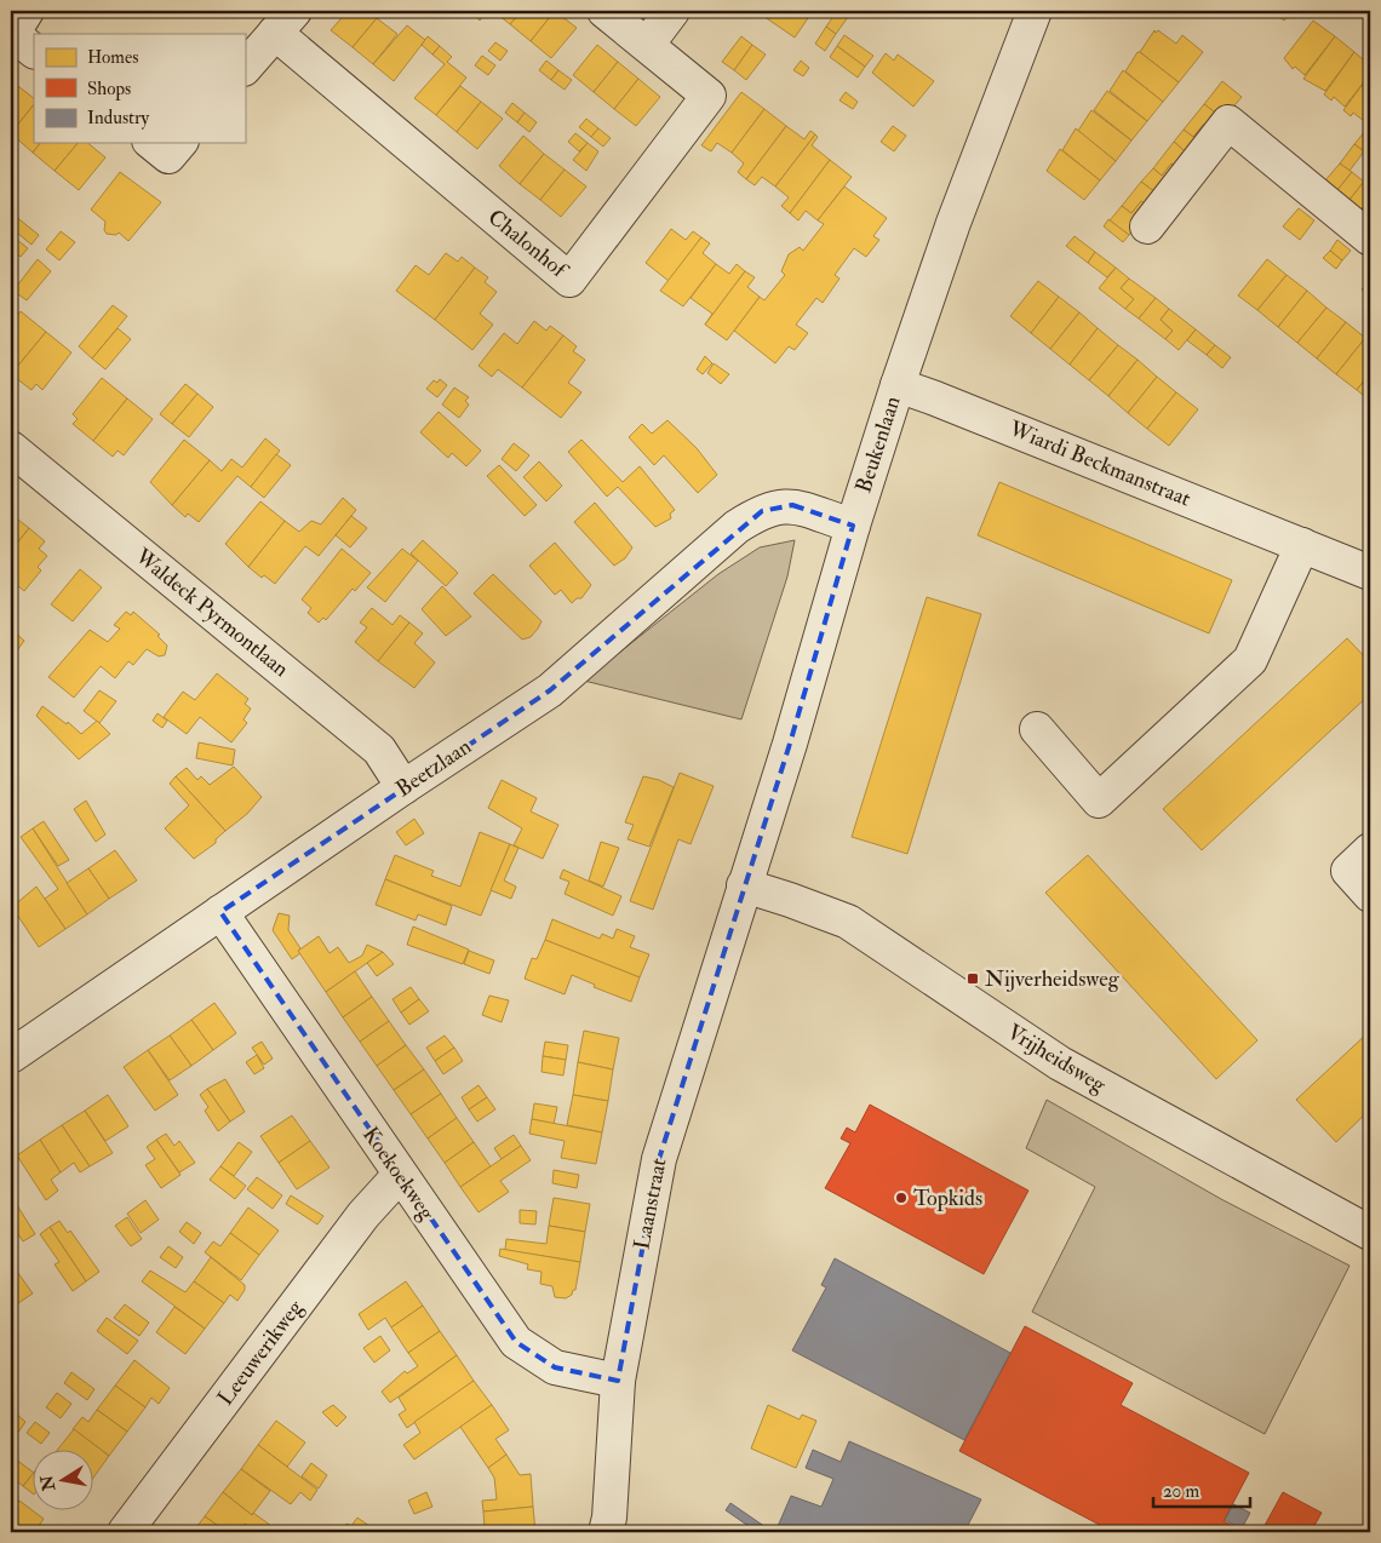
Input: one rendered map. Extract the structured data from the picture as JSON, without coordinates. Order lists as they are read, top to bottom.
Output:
{
  "streets": {
    "street": [
      "Chalonhof",
      "Beukenlaan",
      "Wiardi Beckmanstraat",
      "Waldeck Pyrmontlaan",
      "Beetzlaan",
      "Vrijheidsweg",
      "Koekoekweg",
      "Laanstraat",
      "Leeuwerikweg"
    ]
  },
  "crossings": [
    ["Beukenlaan", "Wiardi Beckmanstraat"],
    ["Beukenlaan", "Beetzlaan"],
    ["Beukenlaan", "Vrijheidsweg"],
    ["Beukenlaan", "Laanstraat"],
    ["Waldeck Pyrmontlaan", "Beetzlaan"],
    ["Beetzlaan", "Koekoekweg"],
    ["Vrijheidsweg", "Laanstraat"],
    ["Koekoekweg", "Laanstraat"],
    ["Koekoekweg", "Leeuwerikweg"]
  ],
  "places": {
    "transit": ["Nijverheidsweg"],
    "other": ["Topkids"]
  },
  "legend": ["Homes", "Shops", "Industry"],
  "scale_bar": "20 m",
  "north": "left"
}
